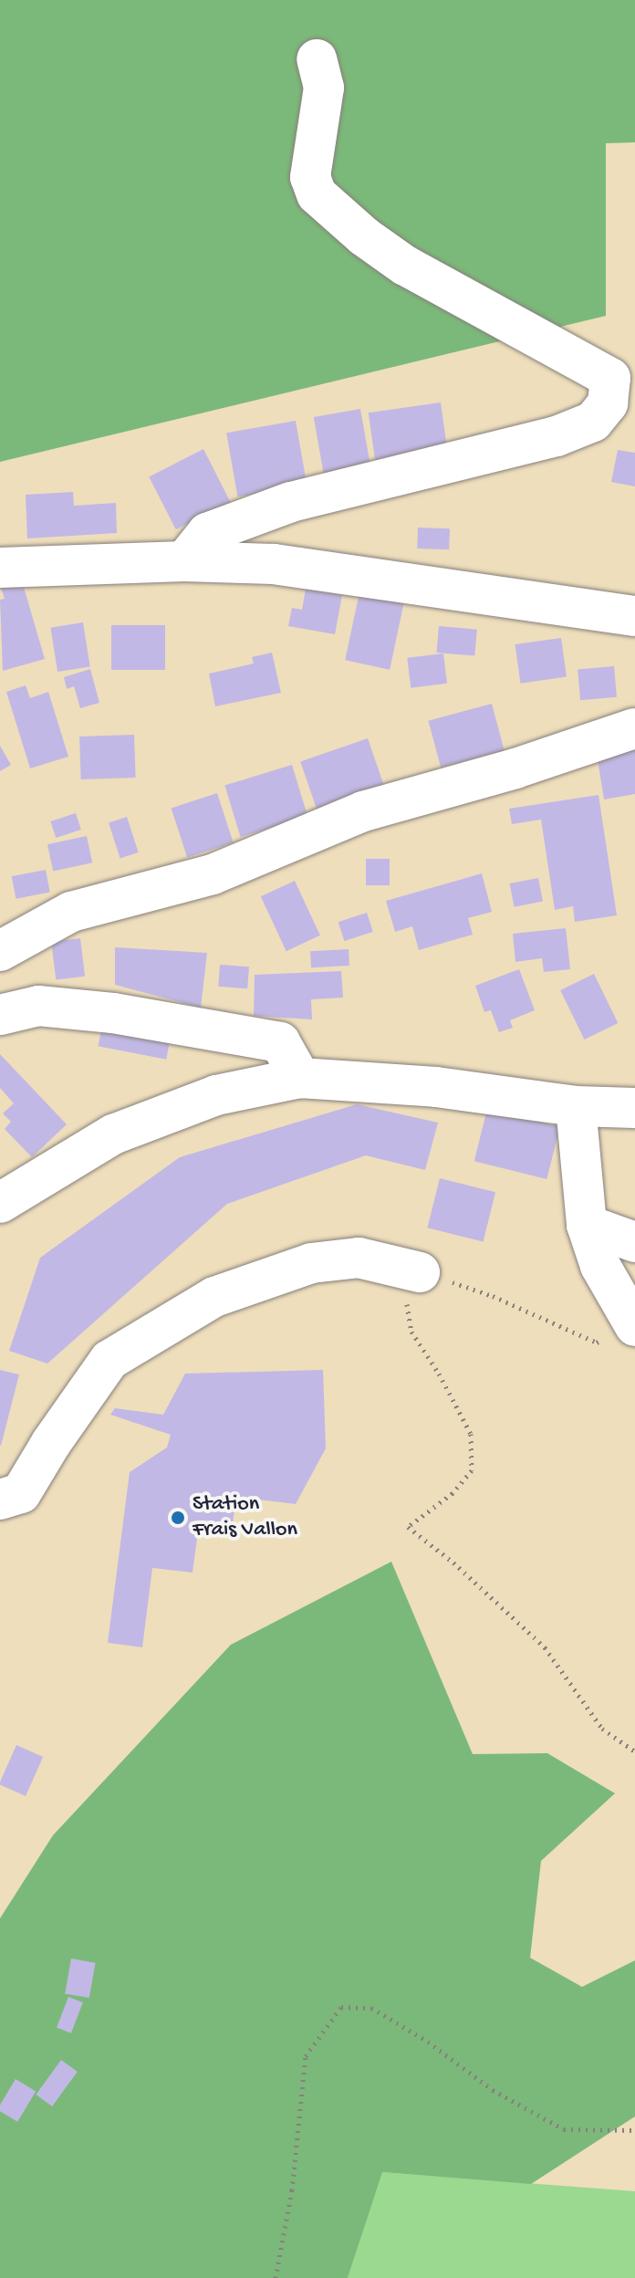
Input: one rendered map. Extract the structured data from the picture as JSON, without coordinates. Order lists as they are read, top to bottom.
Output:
{
  "places": ["Station Frais Vallon"]
}
